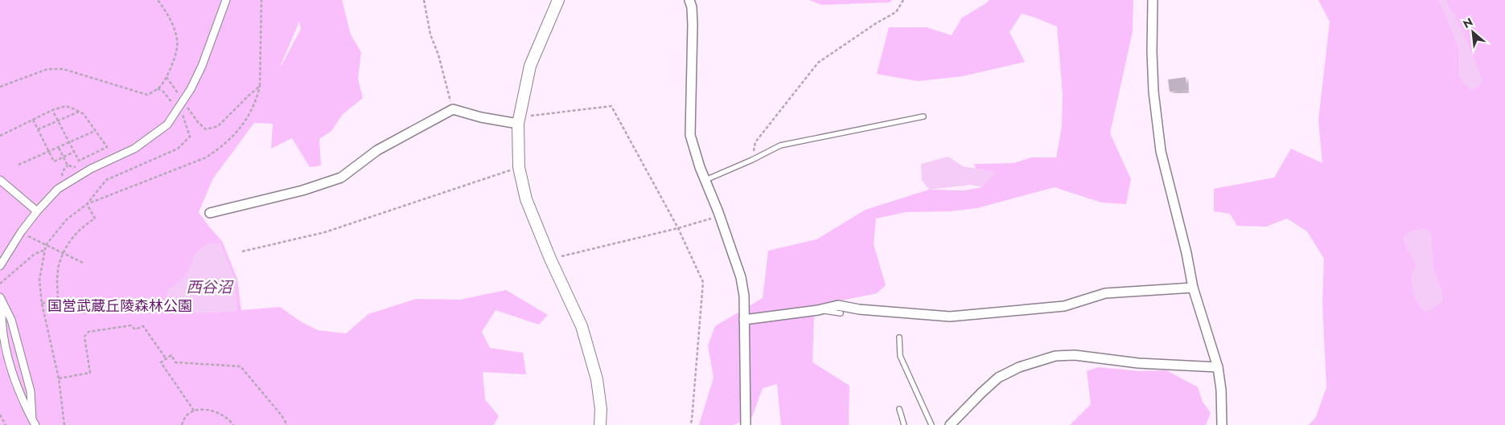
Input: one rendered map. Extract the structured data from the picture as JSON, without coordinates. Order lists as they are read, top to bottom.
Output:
{
  "water": ["西谷沼"],
  "parks": ["国営武蔵丘陵森林公園"],
  "north": "top left"
}
